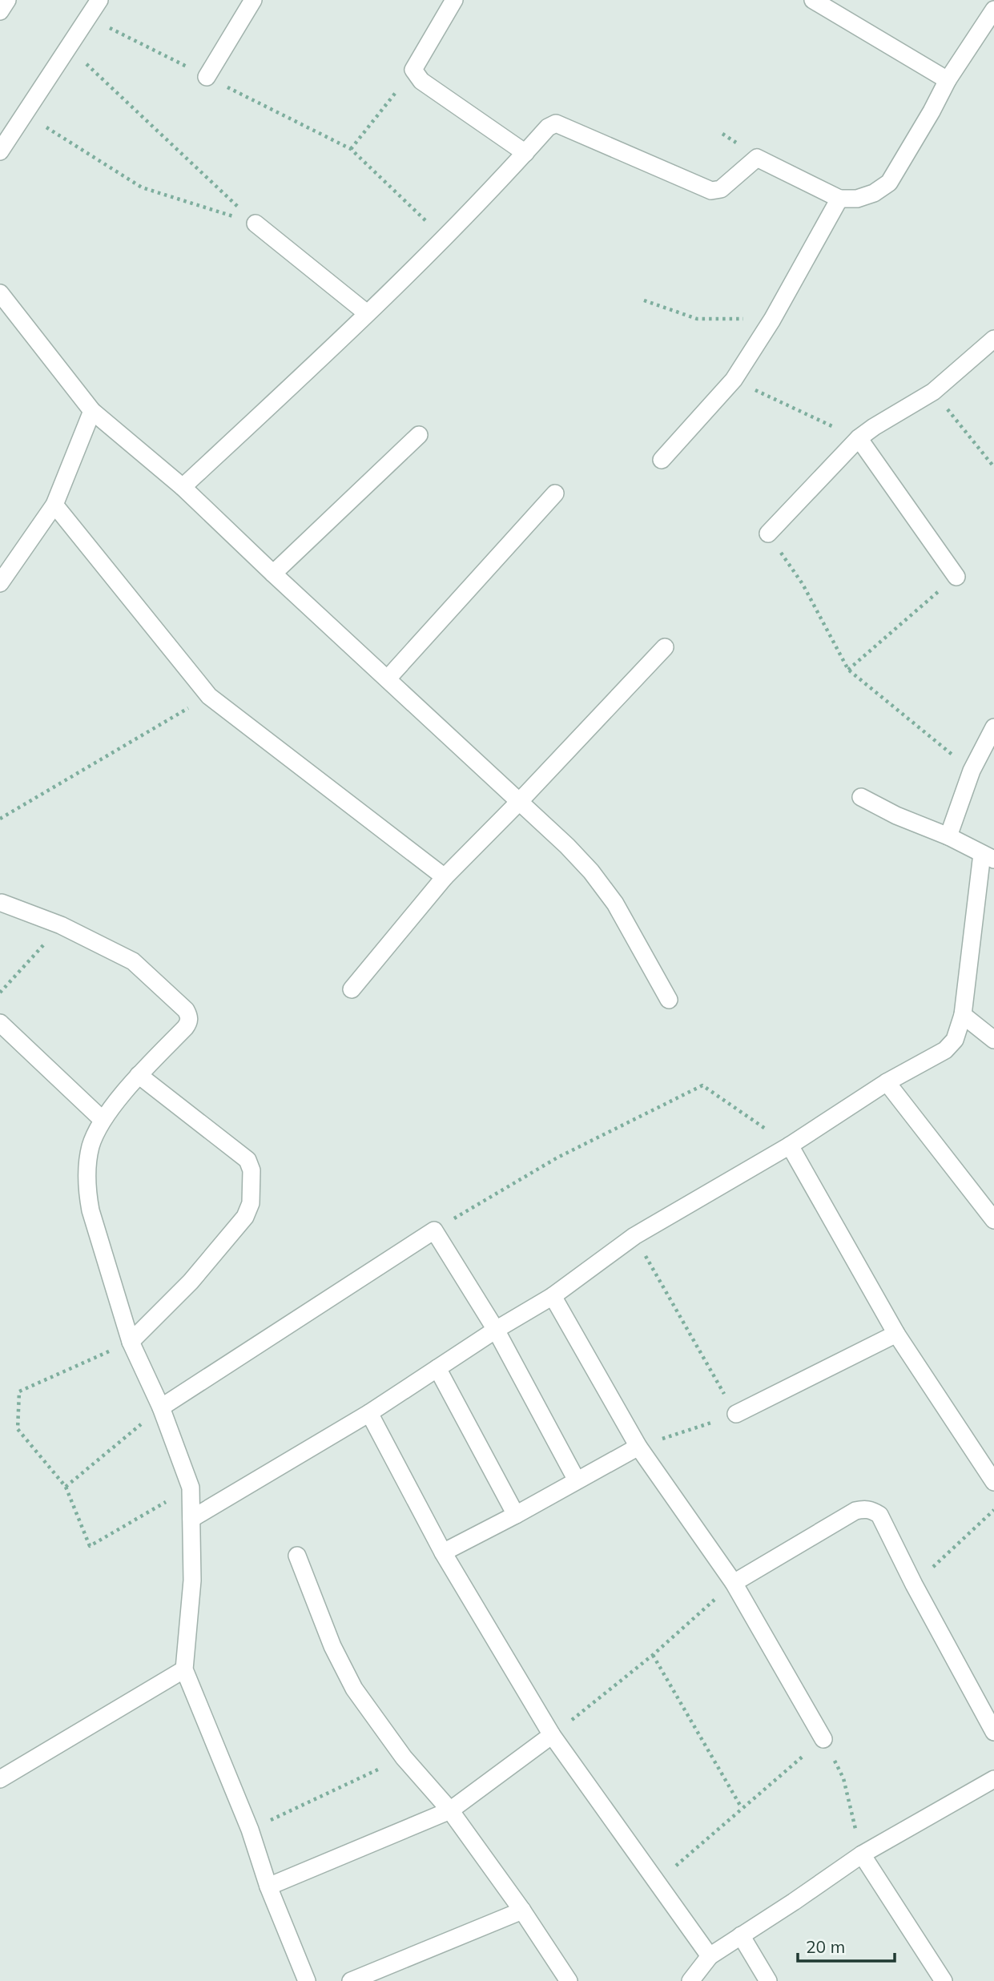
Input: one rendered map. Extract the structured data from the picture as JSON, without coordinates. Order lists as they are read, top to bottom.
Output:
{
  "scale_bar": "20 m"
}
